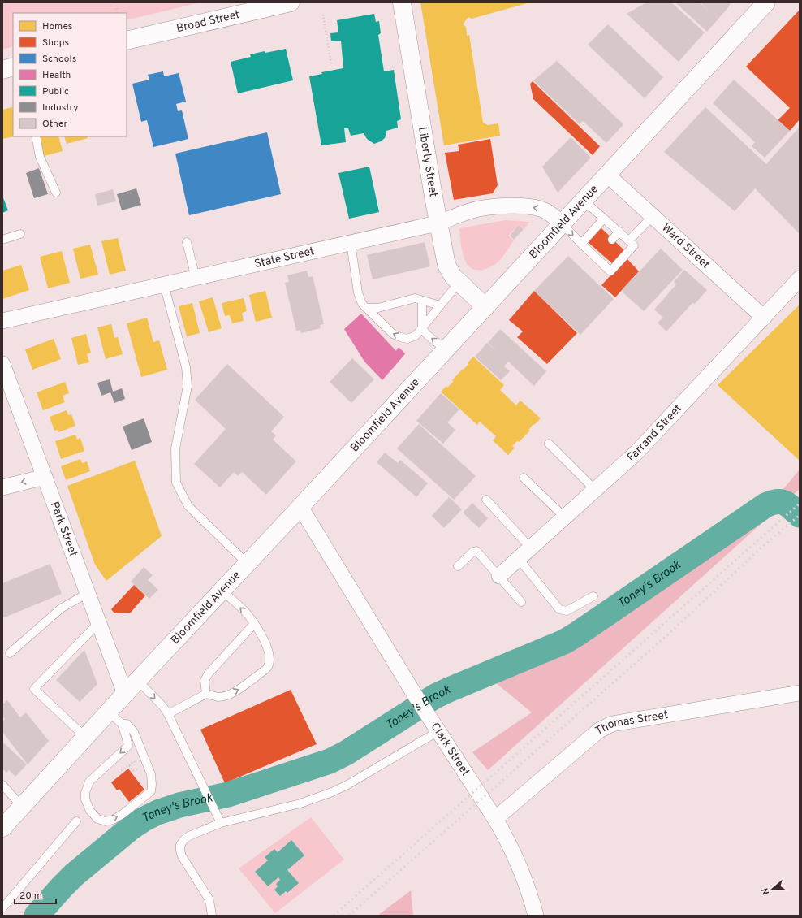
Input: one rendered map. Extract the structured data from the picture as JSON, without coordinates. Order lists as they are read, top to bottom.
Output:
{
  "streets": {
    "main road": ["Broad Street", "Liberty Street", "Bloomfield Avenue"],
    "street": [
      "Ward Street",
      "State Street",
      "Farrand Street",
      "Park Street",
      "Thomas Street",
      "Clark Street"
    ]
  },
  "crossings": [
    ["Liberty Street", "Bloomfield Avenue"],
    ["Liberty Street", "State Street"],
    ["Bloomfield Avenue", "Ward Street"],
    ["Bloomfield Avenue", "State Street"],
    ["Bloomfield Avenue", "Park Street"],
    ["Bloomfield Avenue", "Clark Street"],
    ["Ward Street", "Farrand Street"],
    ["Thomas Street", "Clark Street"]
  ],
  "water": ["Toney's Brook"],
  "legend": [
    "Homes",
    "Shops",
    "Schools",
    "Health",
    "Public",
    "Industry",
    "Other"
  ],
  "scale_bar": "20 m",
  "north": "left"
}
